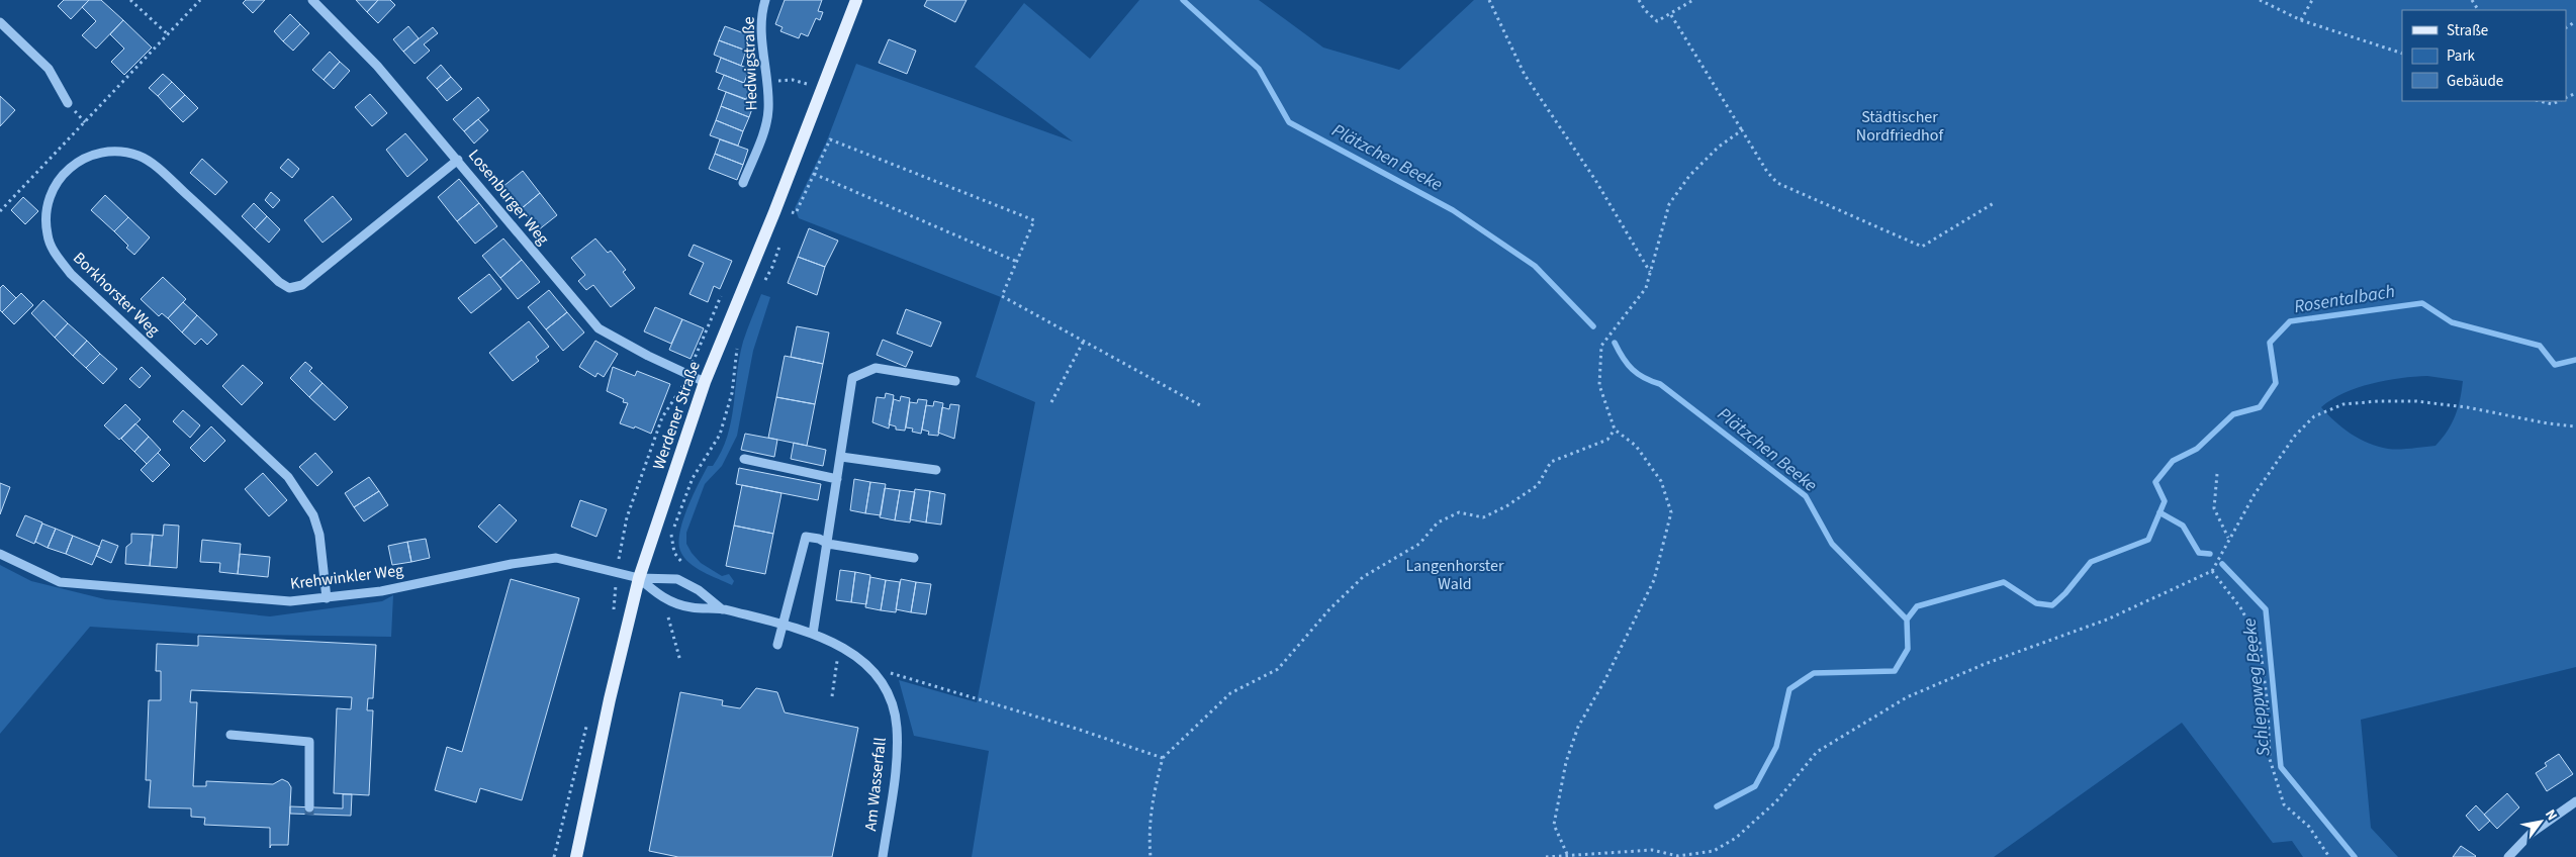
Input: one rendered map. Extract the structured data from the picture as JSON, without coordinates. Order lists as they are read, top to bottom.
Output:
{
  "streets": {
    "main road": ["Werdener Straße"],
    "street": [
      "Hedwigstraße",
      "Losenburger Weg",
      "Borkhorster Weg",
      "Krehwinkler Weg",
      "Am Wasserfall"
    ]
  },
  "crossings": [
    ["Losenburger Weg", "Borkhorster Weg"],
    ["Losenburger Weg", "Werdener Straße"],
    ["Borkhorster Weg", "Krehwinkler Weg"],
    ["Werdener Straße", "Krehwinkler Weg"],
    ["Werdener Straße", "Am Wasserfall"],
    ["Krehwinkler Weg", "Am Wasserfall"]
  ],
  "water": ["Plätzchen Beeke", "Rosentalbach", "Schleppweg Beeke"],
  "parks": ["Städtischer Nordfriedhof", "Langenhorster Wald"],
  "legend": ["Straße", "Park", "Gebäude"],
  "north": "top right"
}
